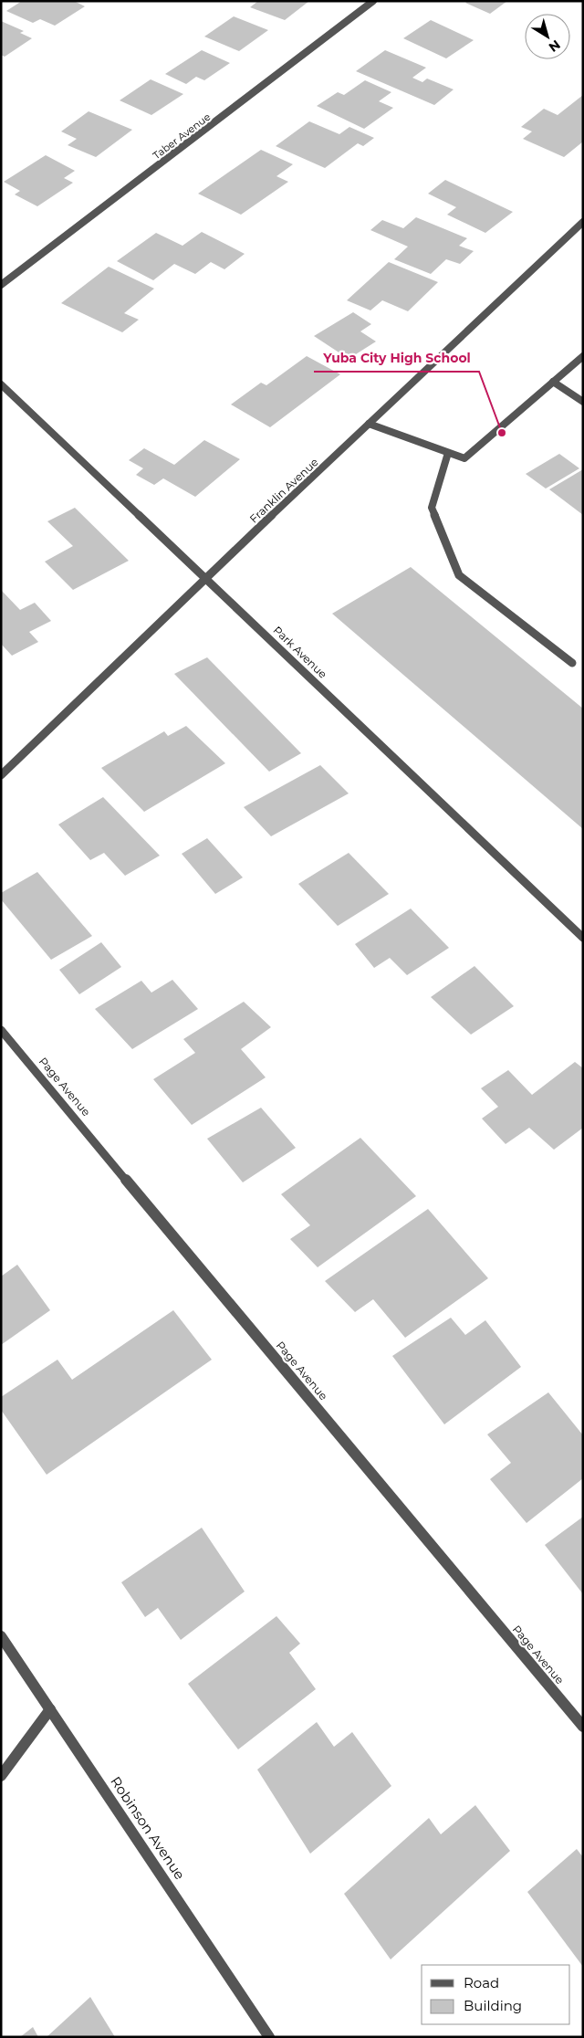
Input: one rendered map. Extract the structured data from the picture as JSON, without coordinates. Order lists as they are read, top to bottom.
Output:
{
  "streets": {
    "street": [
      "Taber Avenue",
      "Franklin Avenue",
      "Park Avenue",
      "Page Avenue",
      "Robinson Avenue"
    ]
  },
  "crossings": [
    ["Franklin Avenue", "Park Avenue"]
  ],
  "places": ["Yuba City High School"],
  "legend": ["Road", "Building"],
  "north": "bottom right"
}
